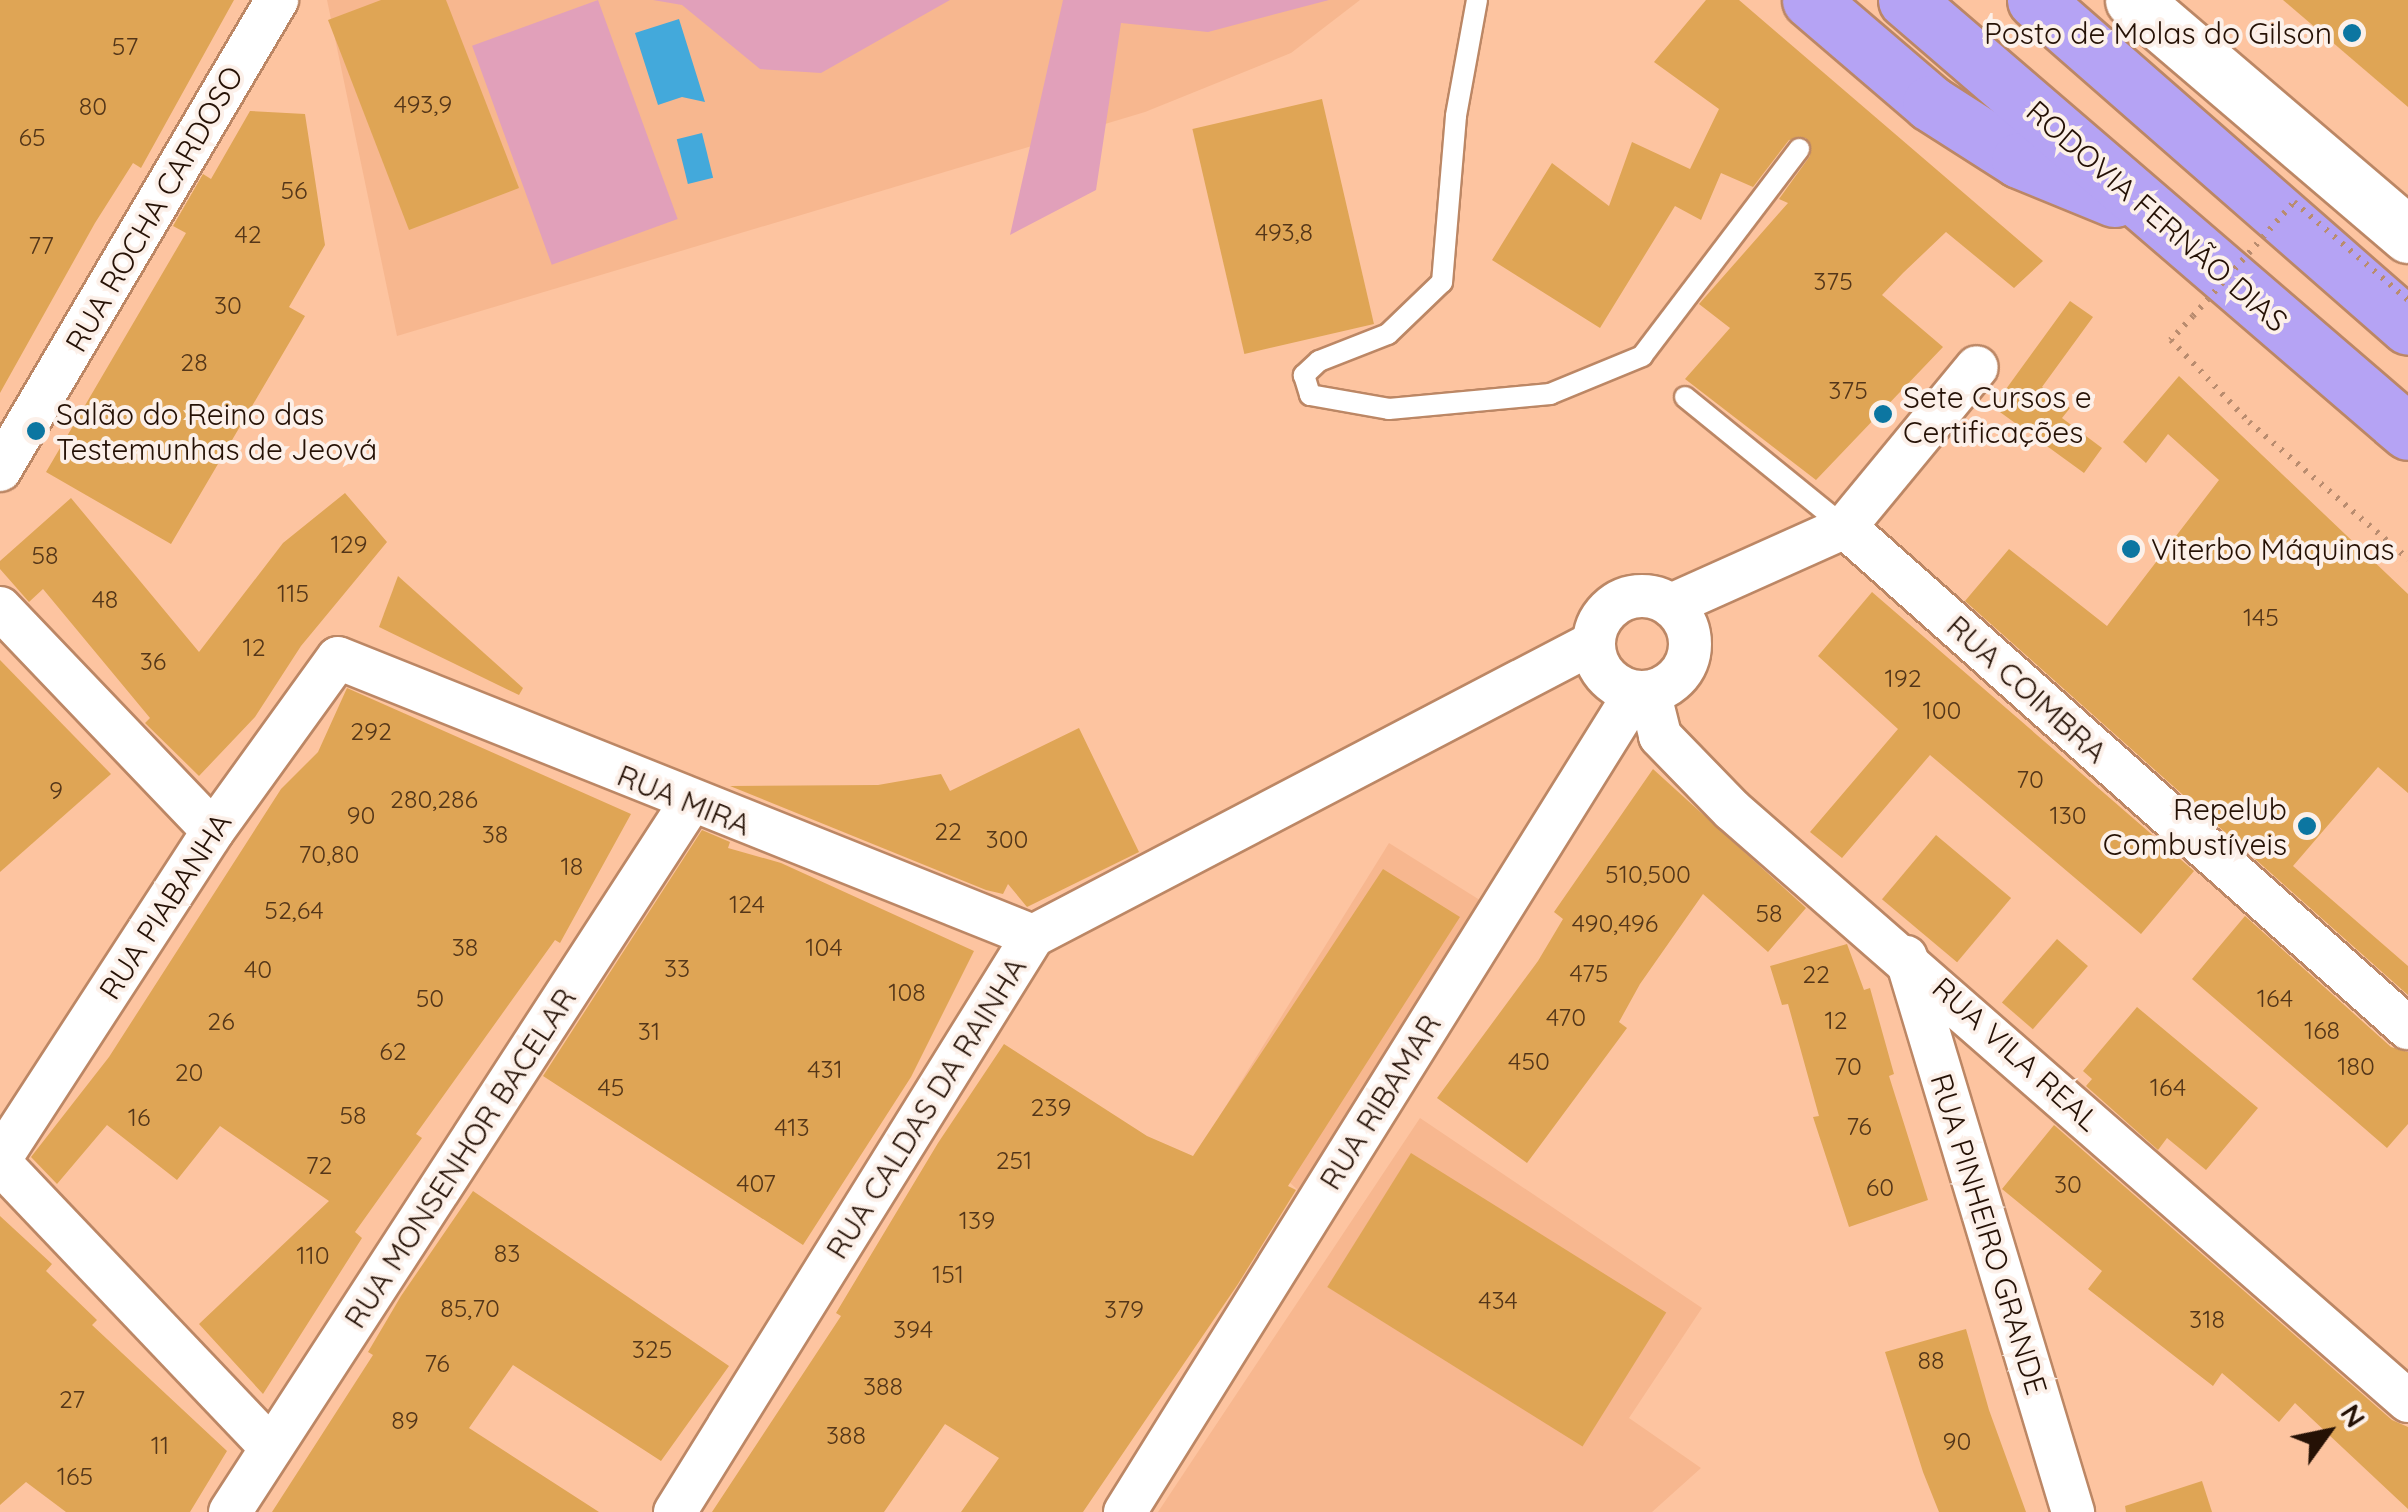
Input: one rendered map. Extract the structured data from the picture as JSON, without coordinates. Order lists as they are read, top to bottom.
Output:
{
  "streets": {
    "highway": ["RODOVIA FERNÃO DIAS"],
    "street": [
      "RUA ROCHA CARDOSO",
      "RUA COIMBRA",
      "RUA MIRA",
      "RUA PIABANHA",
      "RUA VILA REAL",
      "RUA RIBAMAR",
      "RUA CALDAS DA RAINHA",
      "RUA MONSENHOR BACELAR",
      "RUA PINHEIRO GRANDE"
    ]
  },
  "crossings": [
    ["RUA MIRA", "RUA PIABANHA"],
    ["RUA MIRA", "RUA CALDAS DA RAINHA"],
    ["RUA MIRA", "RUA MONSENHOR BACELAR"],
    ["RUA VILA REAL", "RUA RIBAMAR"],
    ["RUA VILA REAL", "RUA CALDAS DA RAINHA"],
    ["RUA VILA REAL", "RUA PINHEIRO GRANDE"],
    ["RUA RIBAMAR", "RUA CALDAS DA RAINHA"]
  ],
  "places": [
    "Posto de Molas do Gilson",
    "Sete Cursos e Certificações",
    "Salão do Reino das Testemunhas de Jeová",
    "Viterbo Máquinas",
    "Repelub Combustíveis"
  ],
  "house_numbers": [
    "57",
    "493,9",
    "80",
    "65",
    "56",
    "493,8",
    "42",
    "77",
    "375",
    "30",
    "28",
    "375",
    "129",
    "58",
    "115",
    "48",
    "145",
    "12",
    "36",
    "192",
    "100",
    "292",
    "70",
    "9",
    "280,286",
    "90",
    "130",
    "22",
    "38",
    "300",
    "70,80",
    "18",
    "510,500",
    "124",
    "52,64",
    "58",
    "490,496",
    "38",
    "104",
    "33",
    "40",
    "475",
    "22",
    "108",
    "50",
    "164",
    "470",
    "12",
    "26",
    "168",
    "31",
    "62",
    "450",
    "70",
    "180",
    "431",
    "20",
    "45",
    "164",
    "239",
    "58",
    "16",
    "76",
    "413",
    "251",
    "72",
    "407",
    "30",
    "60",
    "139",
    "83",
    "110",
    "151",
    "434",
    "85,70",
    "379",
    "318",
    "394",
    "325",
    "88",
    "76",
    "388",
    "27",
    "89",
    "388",
    "90",
    "11",
    "165"
  ],
  "north": "top right"
}
